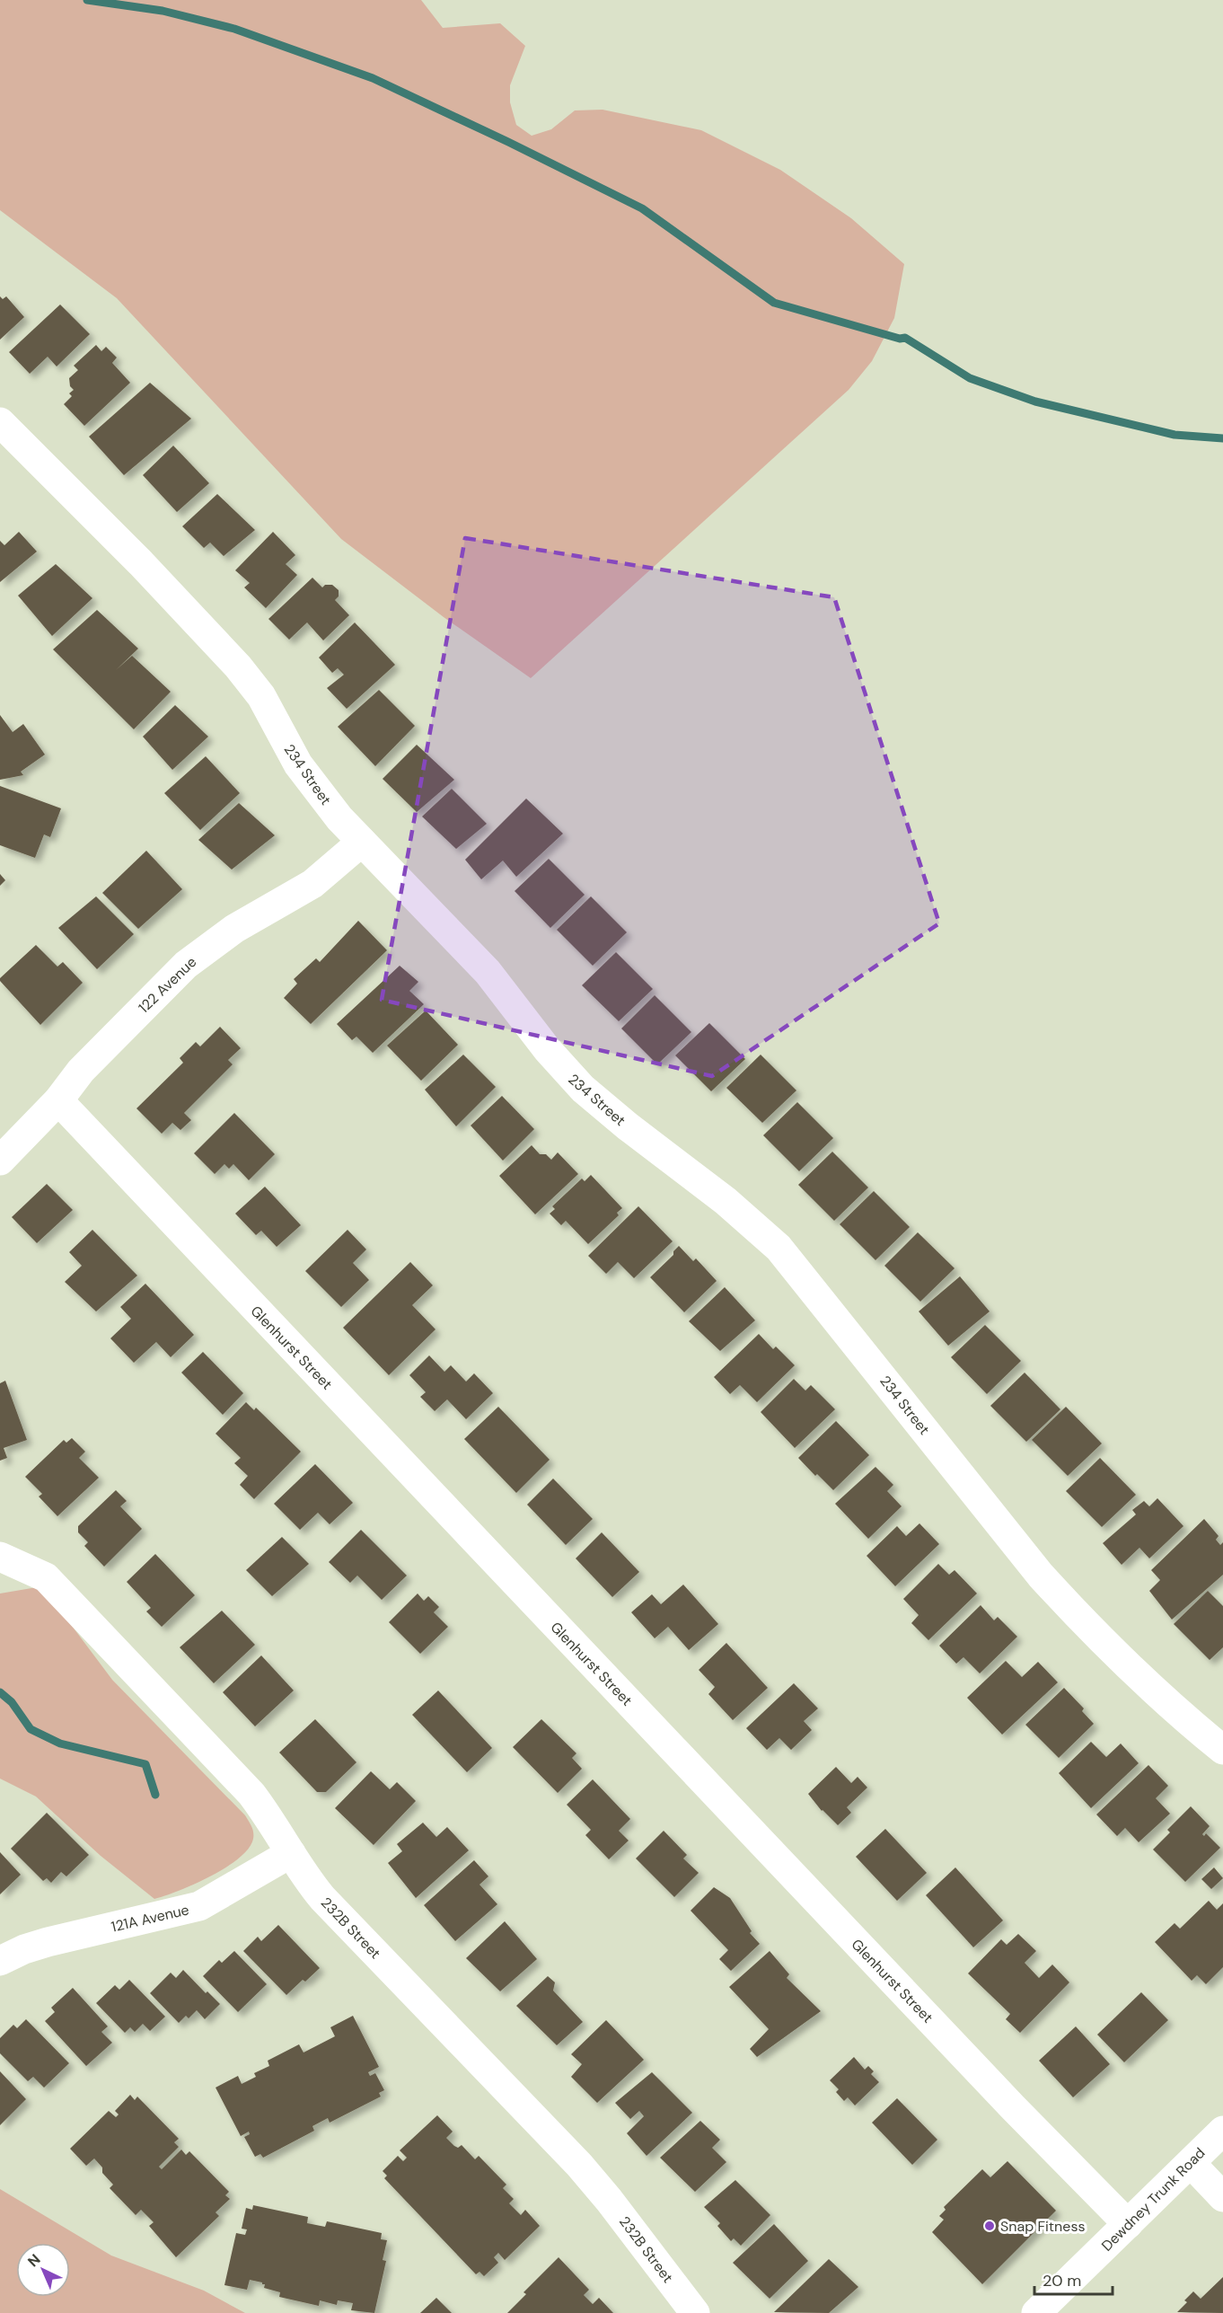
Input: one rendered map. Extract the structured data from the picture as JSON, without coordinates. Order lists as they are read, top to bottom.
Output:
{
  "streets": {
    "street": [
      "234 Street",
      "122 Avenue",
      "Glenhurst Street",
      "121A Avenue",
      "232B Street",
      "Dewdney Trunk Road"
    ]
  },
  "crossings": [
    ["234 Street", "122 Avenue"],
    ["122 Avenue", "Glenhurst Street"],
    ["Glenhurst Street", "Dewdney Trunk Road"],
    ["121A Avenue", "232B Street"]
  ],
  "places": ["Snap Fitness"],
  "scale_bar": "20 m",
  "north": "top left"
}
